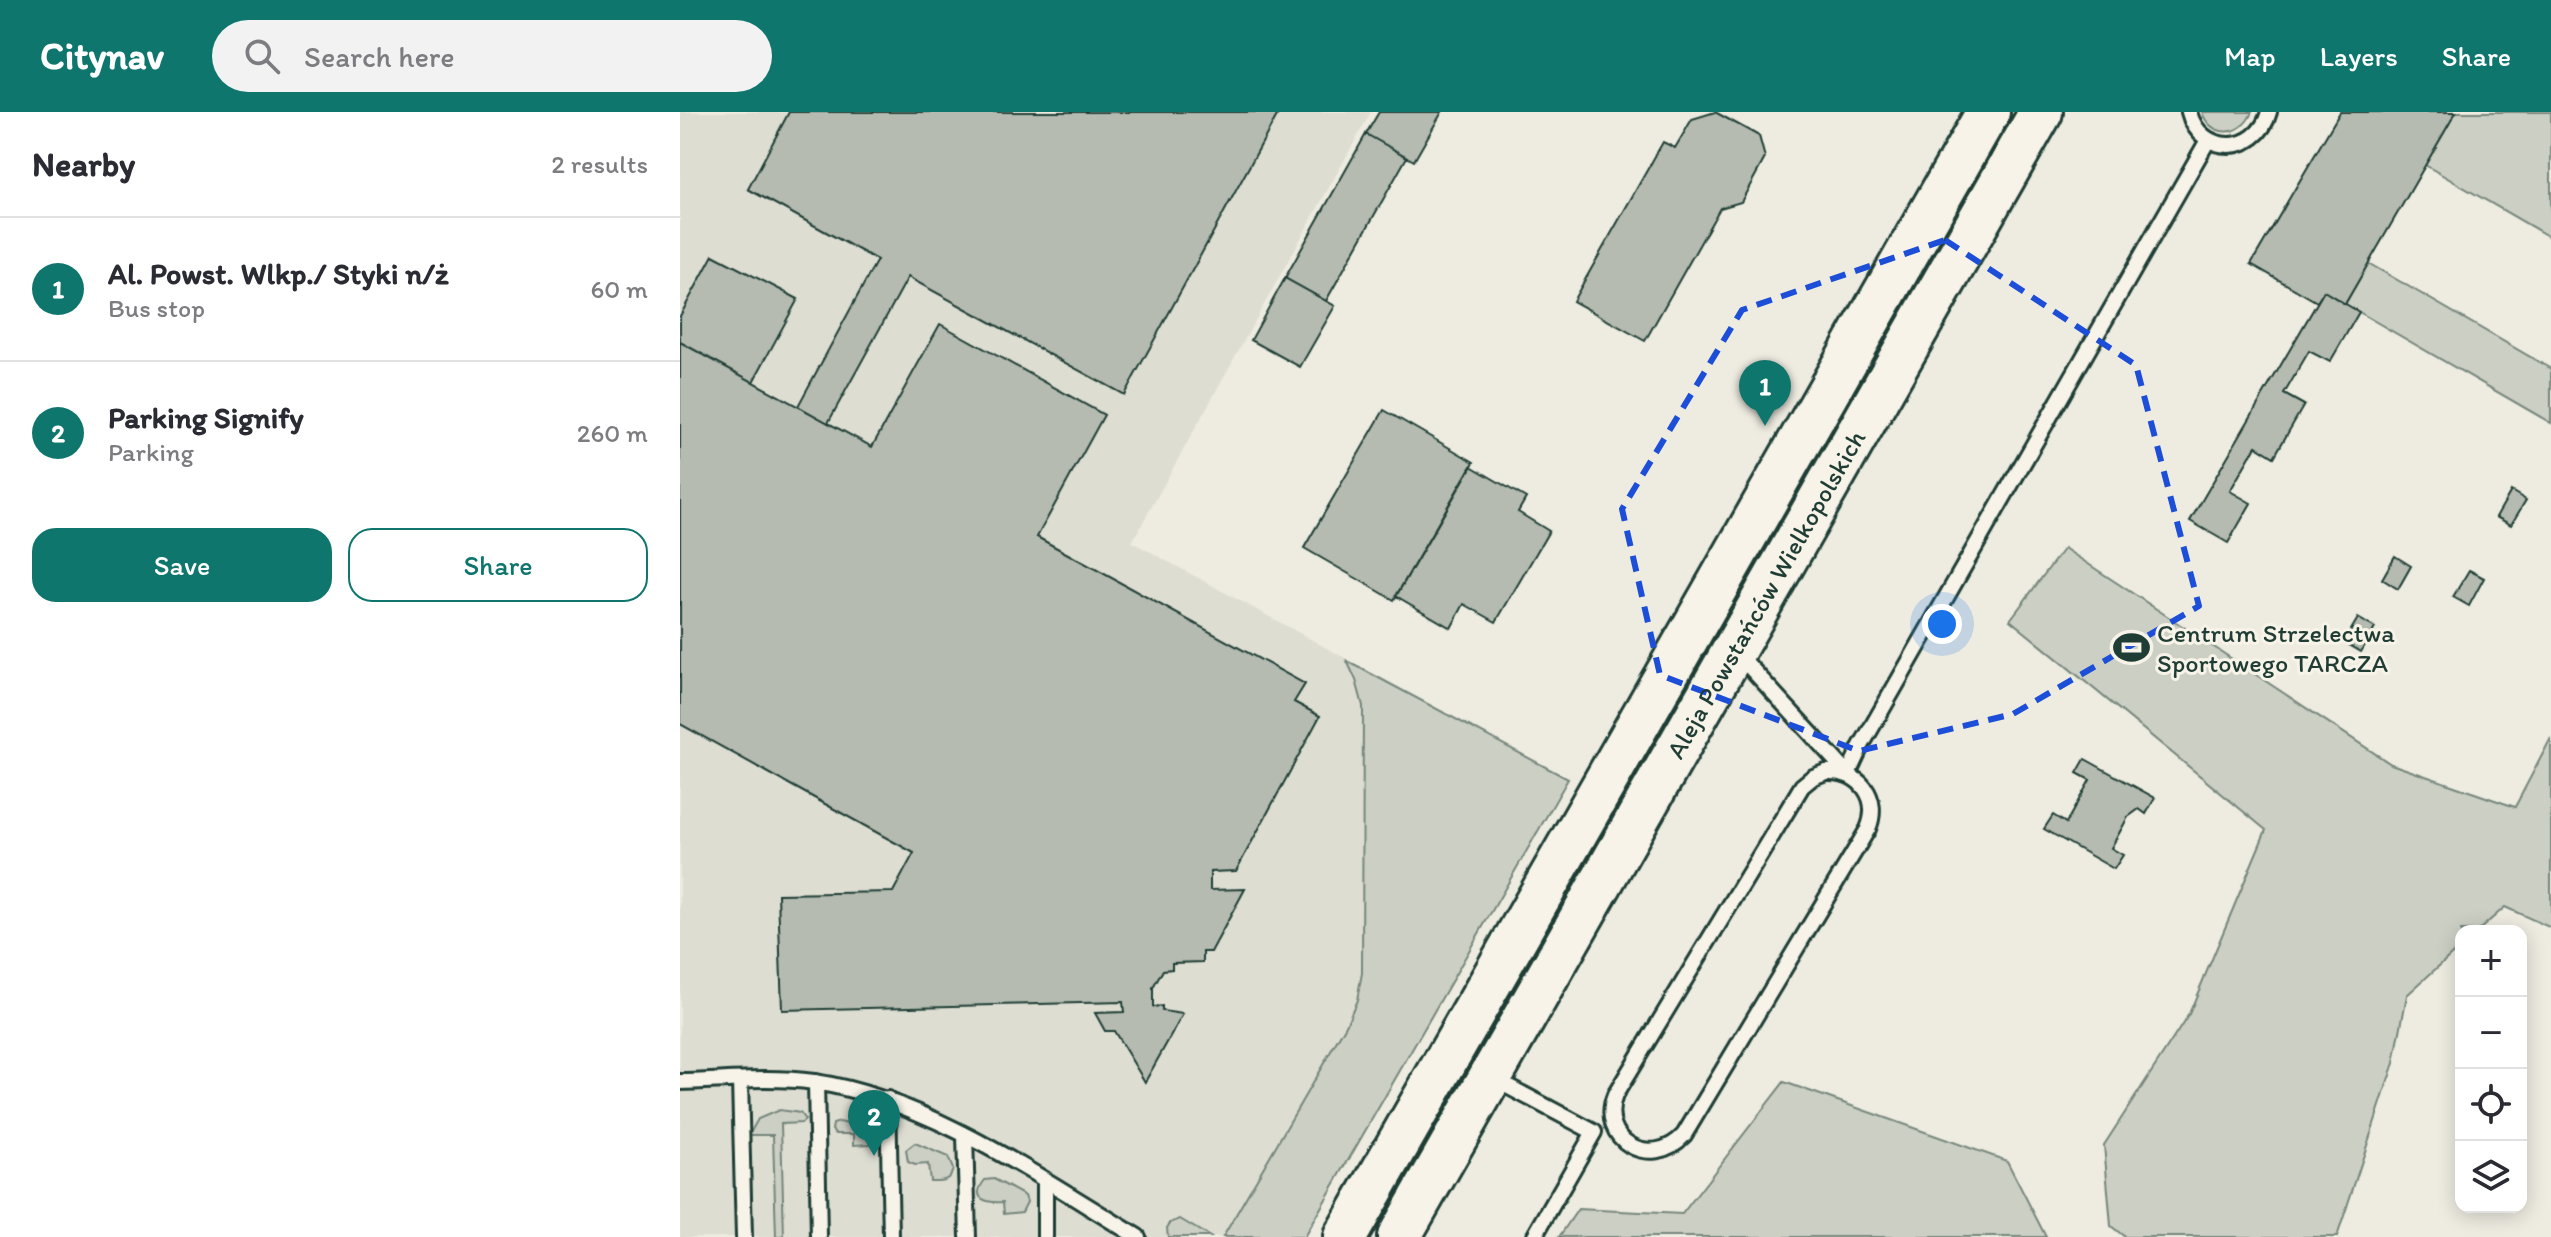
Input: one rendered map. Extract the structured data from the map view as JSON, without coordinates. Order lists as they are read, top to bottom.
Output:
{
  "streets": {
    "main road": ["Aleja Powstańców Wielkopolskich"]
  },
  "places": {
    "sports": ["Centrum Strzelectwa Sportowego TARCZA"]
  },
  "page": {
    "header": "Citynav",
    "search": "Search here",
    "nav": ["Map", "Layers", "Share"],
    "heading": ["Nearby", "2 results"],
    "list": [
      {
        "mark": "1",
        "name": "Al. Powst. Wlkp./ Styki n/ż",
        "note": "Bus stop",
        "value": "60 m"
      },
      {
        "mark": "2",
        "name": "Parking Signify",
        "note": "Parking",
        "value": "260 m"
      }
    ],
    "pins": ["1", "2"],
    "buttons": ["Save", "Share"],
    "map_buttons": ["+", "−"]
  }
}
